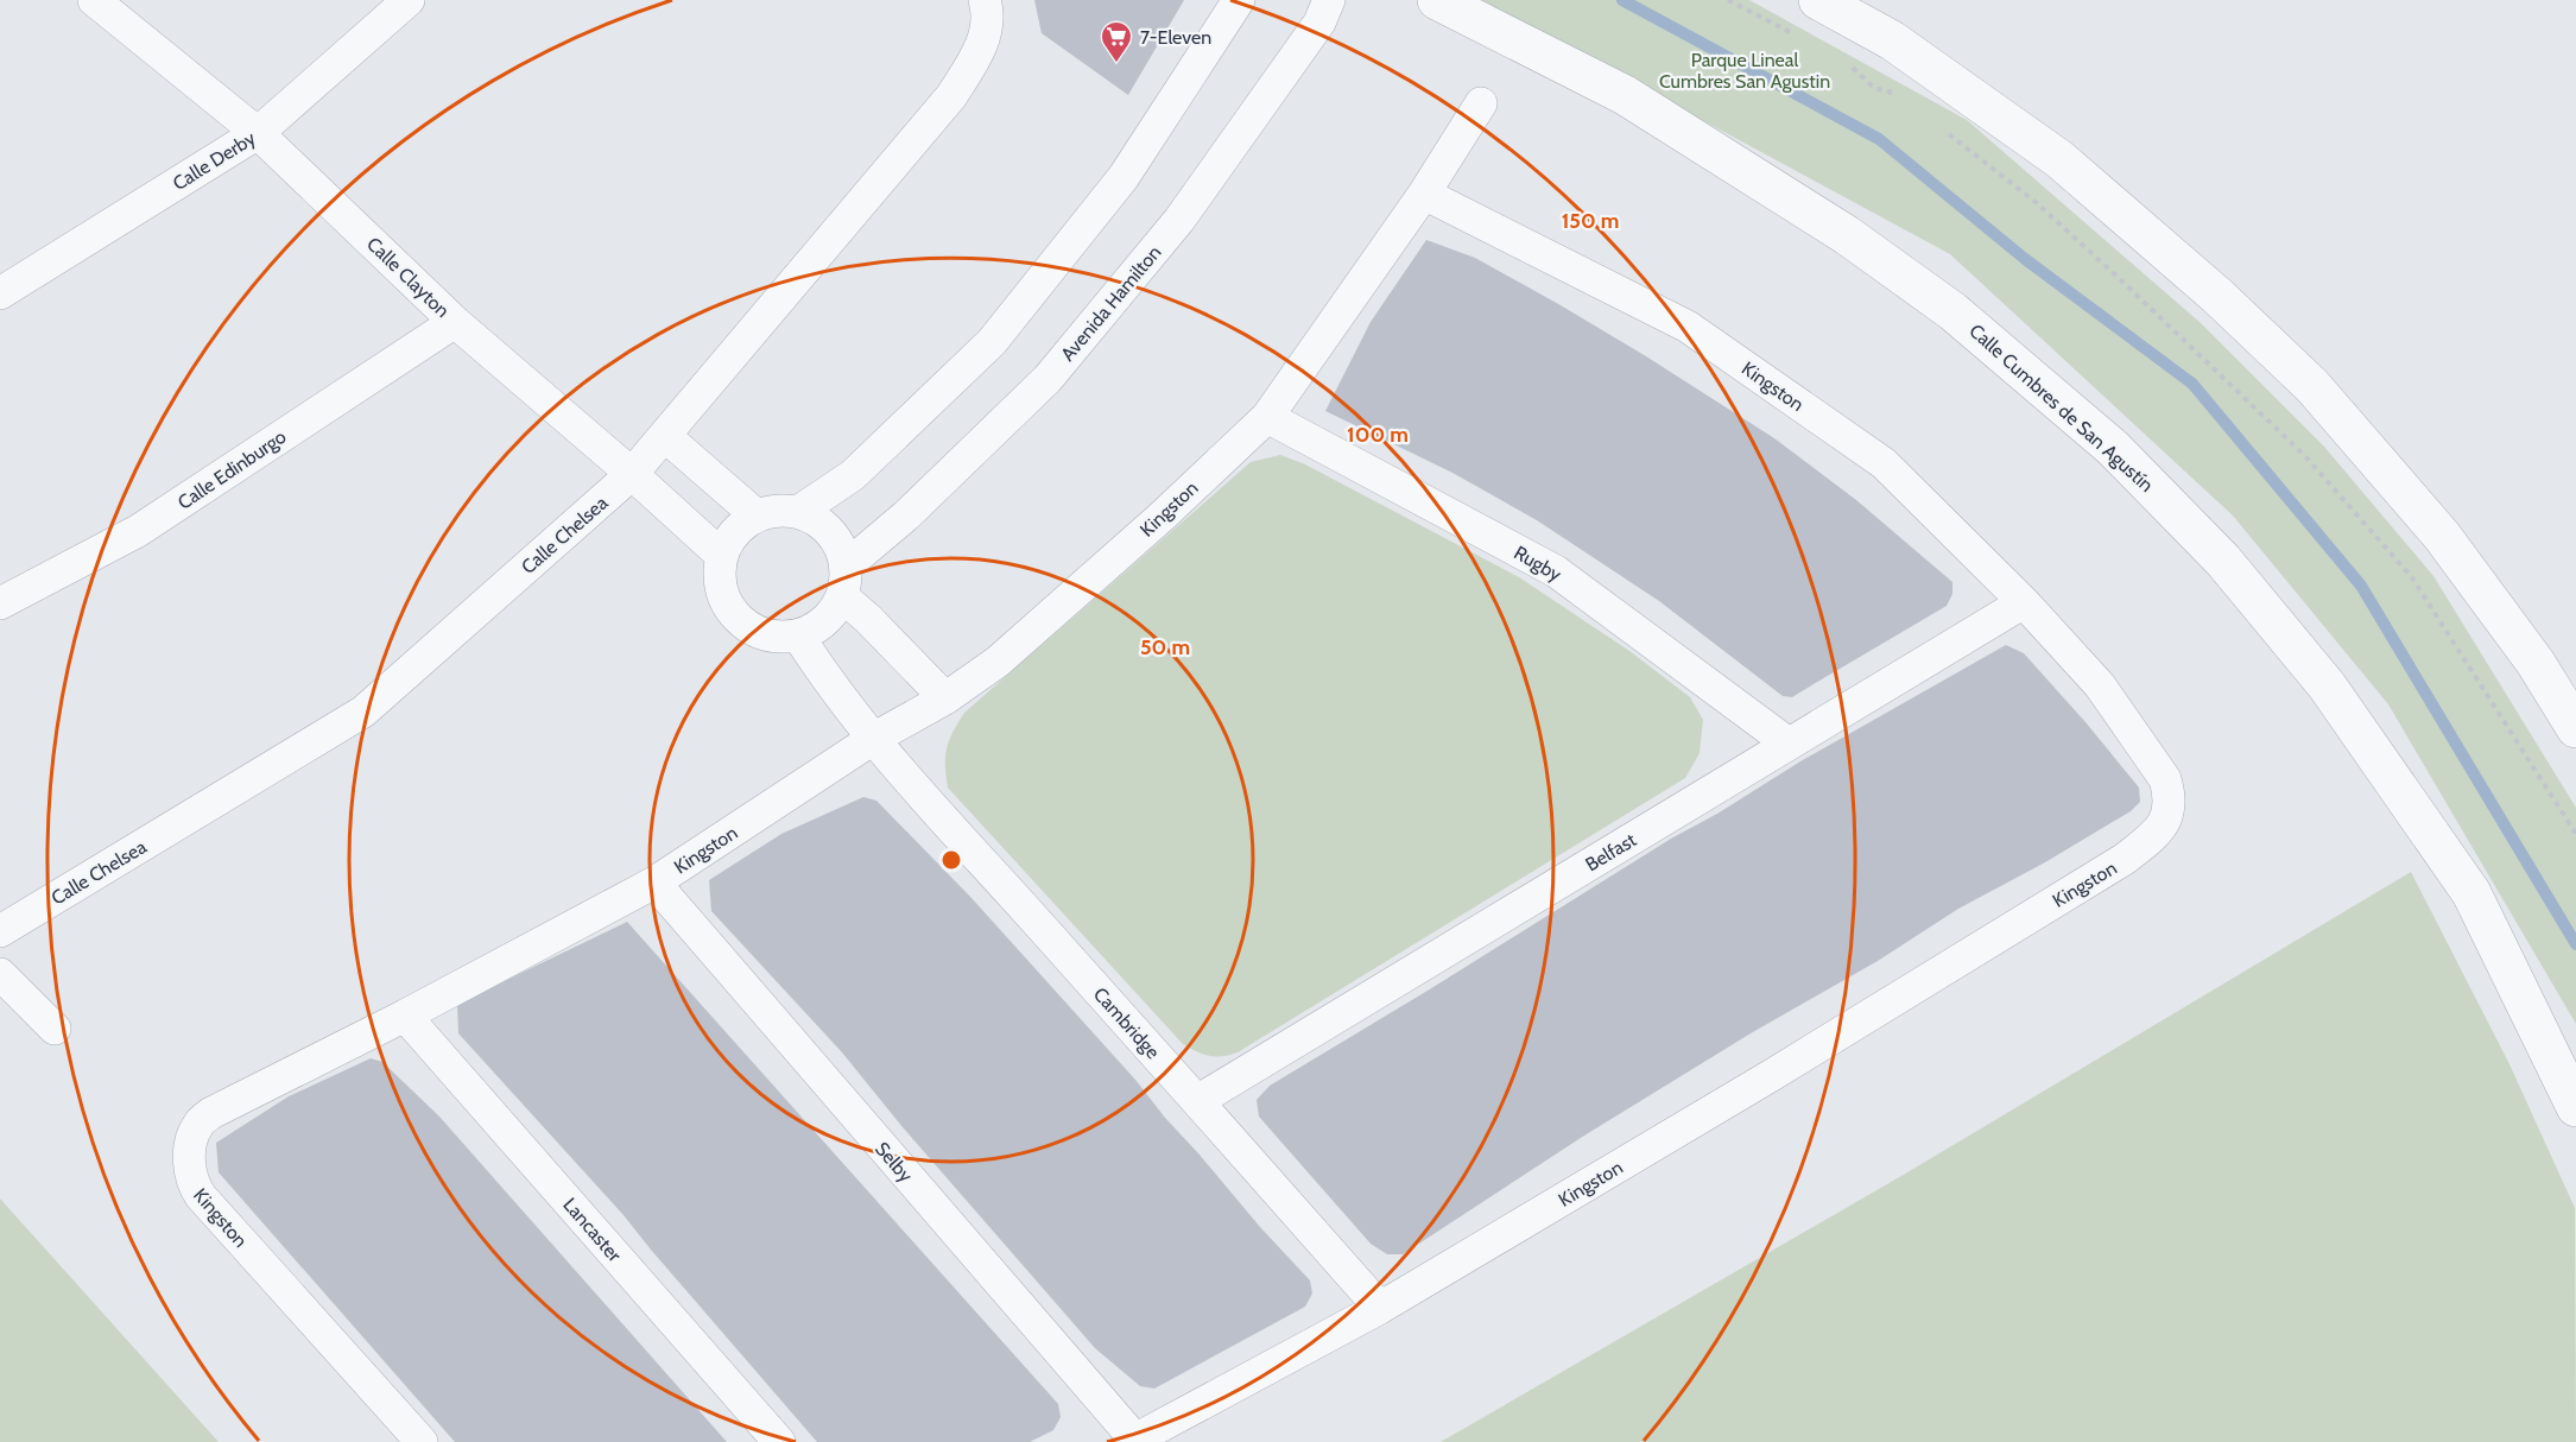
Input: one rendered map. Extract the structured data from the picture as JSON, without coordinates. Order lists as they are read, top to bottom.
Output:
{
  "streets": {
    "street": [
      "Calle Derby",
      "Calle Clayton",
      "Avenida Hamilton",
      "Kingston",
      "Calle Cumbres de San Agustín",
      "Calle Edinburgo",
      "Calle Chelsea",
      "Rugby",
      "Belfast",
      "Cambridge",
      "Selby",
      "Lancaster"
    ]
  },
  "crossings": [
    ["Calle Derby", "Calle Clayton"],
    ["Calle Clayton", "Avenida Hamilton"],
    ["Calle Clayton", "Calle Edinburgo"],
    ["Calle Clayton", "Calle Chelsea"],
    ["Calle Clayton", "Cambridge"],
    ["Avenida Hamilton", "Cambridge"],
    ["Kingston", "Rugby"],
    ["Kingston", "Belfast"],
    ["Kingston", "Cambridge"],
    ["Kingston", "Selby"],
    ["Kingston", "Lancaster"],
    ["Rugby", "Belfast"],
    ["Belfast", "Cambridge"]
  ],
  "parks": ["Parque Lineal Cumbres San Agustin"],
  "places": {
    "supermarket": ["7-Eleven"]
  },
  "rings": ["150 m", "100 m", "50 m"]
}
